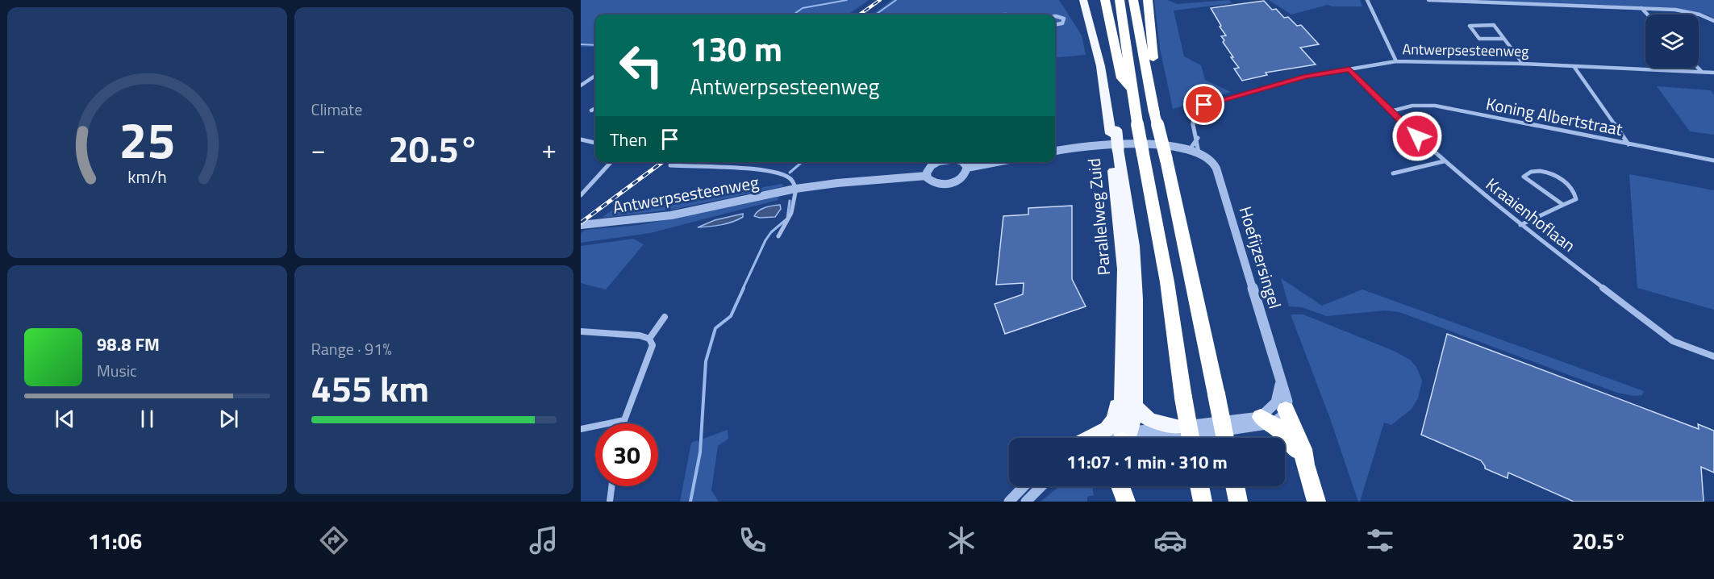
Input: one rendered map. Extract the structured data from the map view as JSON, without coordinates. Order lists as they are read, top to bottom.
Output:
{
  "streets": {
    "highway": ["Parallelweg Zuid"],
    "street": [
      "Antwerpsesteenweg",
      "Koning Albertstraat",
      "Kraaienhoflaan",
      "Hoefijzersingel"
    ]
  },
  "crossings": [
    ["Antwerpsesteenweg", "Kraaienhoflaan"],
    ["Antwerpsesteenweg", "Hoefijzersingel"],
    ["Koning Albertstraat", "Kraaienhoflaan"]
  ],
  "page": {
    "tile": [
      "Climate",
      ["Range · 91%", "455 km"]
    ],
    "turn": ["130 m", "Antwerpsesteenweg"],
    "then": "Then",
    "heat": ["−", "20.5°", "+"],
    "song": ["98.8 FM", "Music"],
    "limit": "30",
    "trip": "11:07 · 1 min · 310 m",
    "tabs": ["11:06", "20.5°"],
    "gauge": ["25", "km/h"]
  }
}
